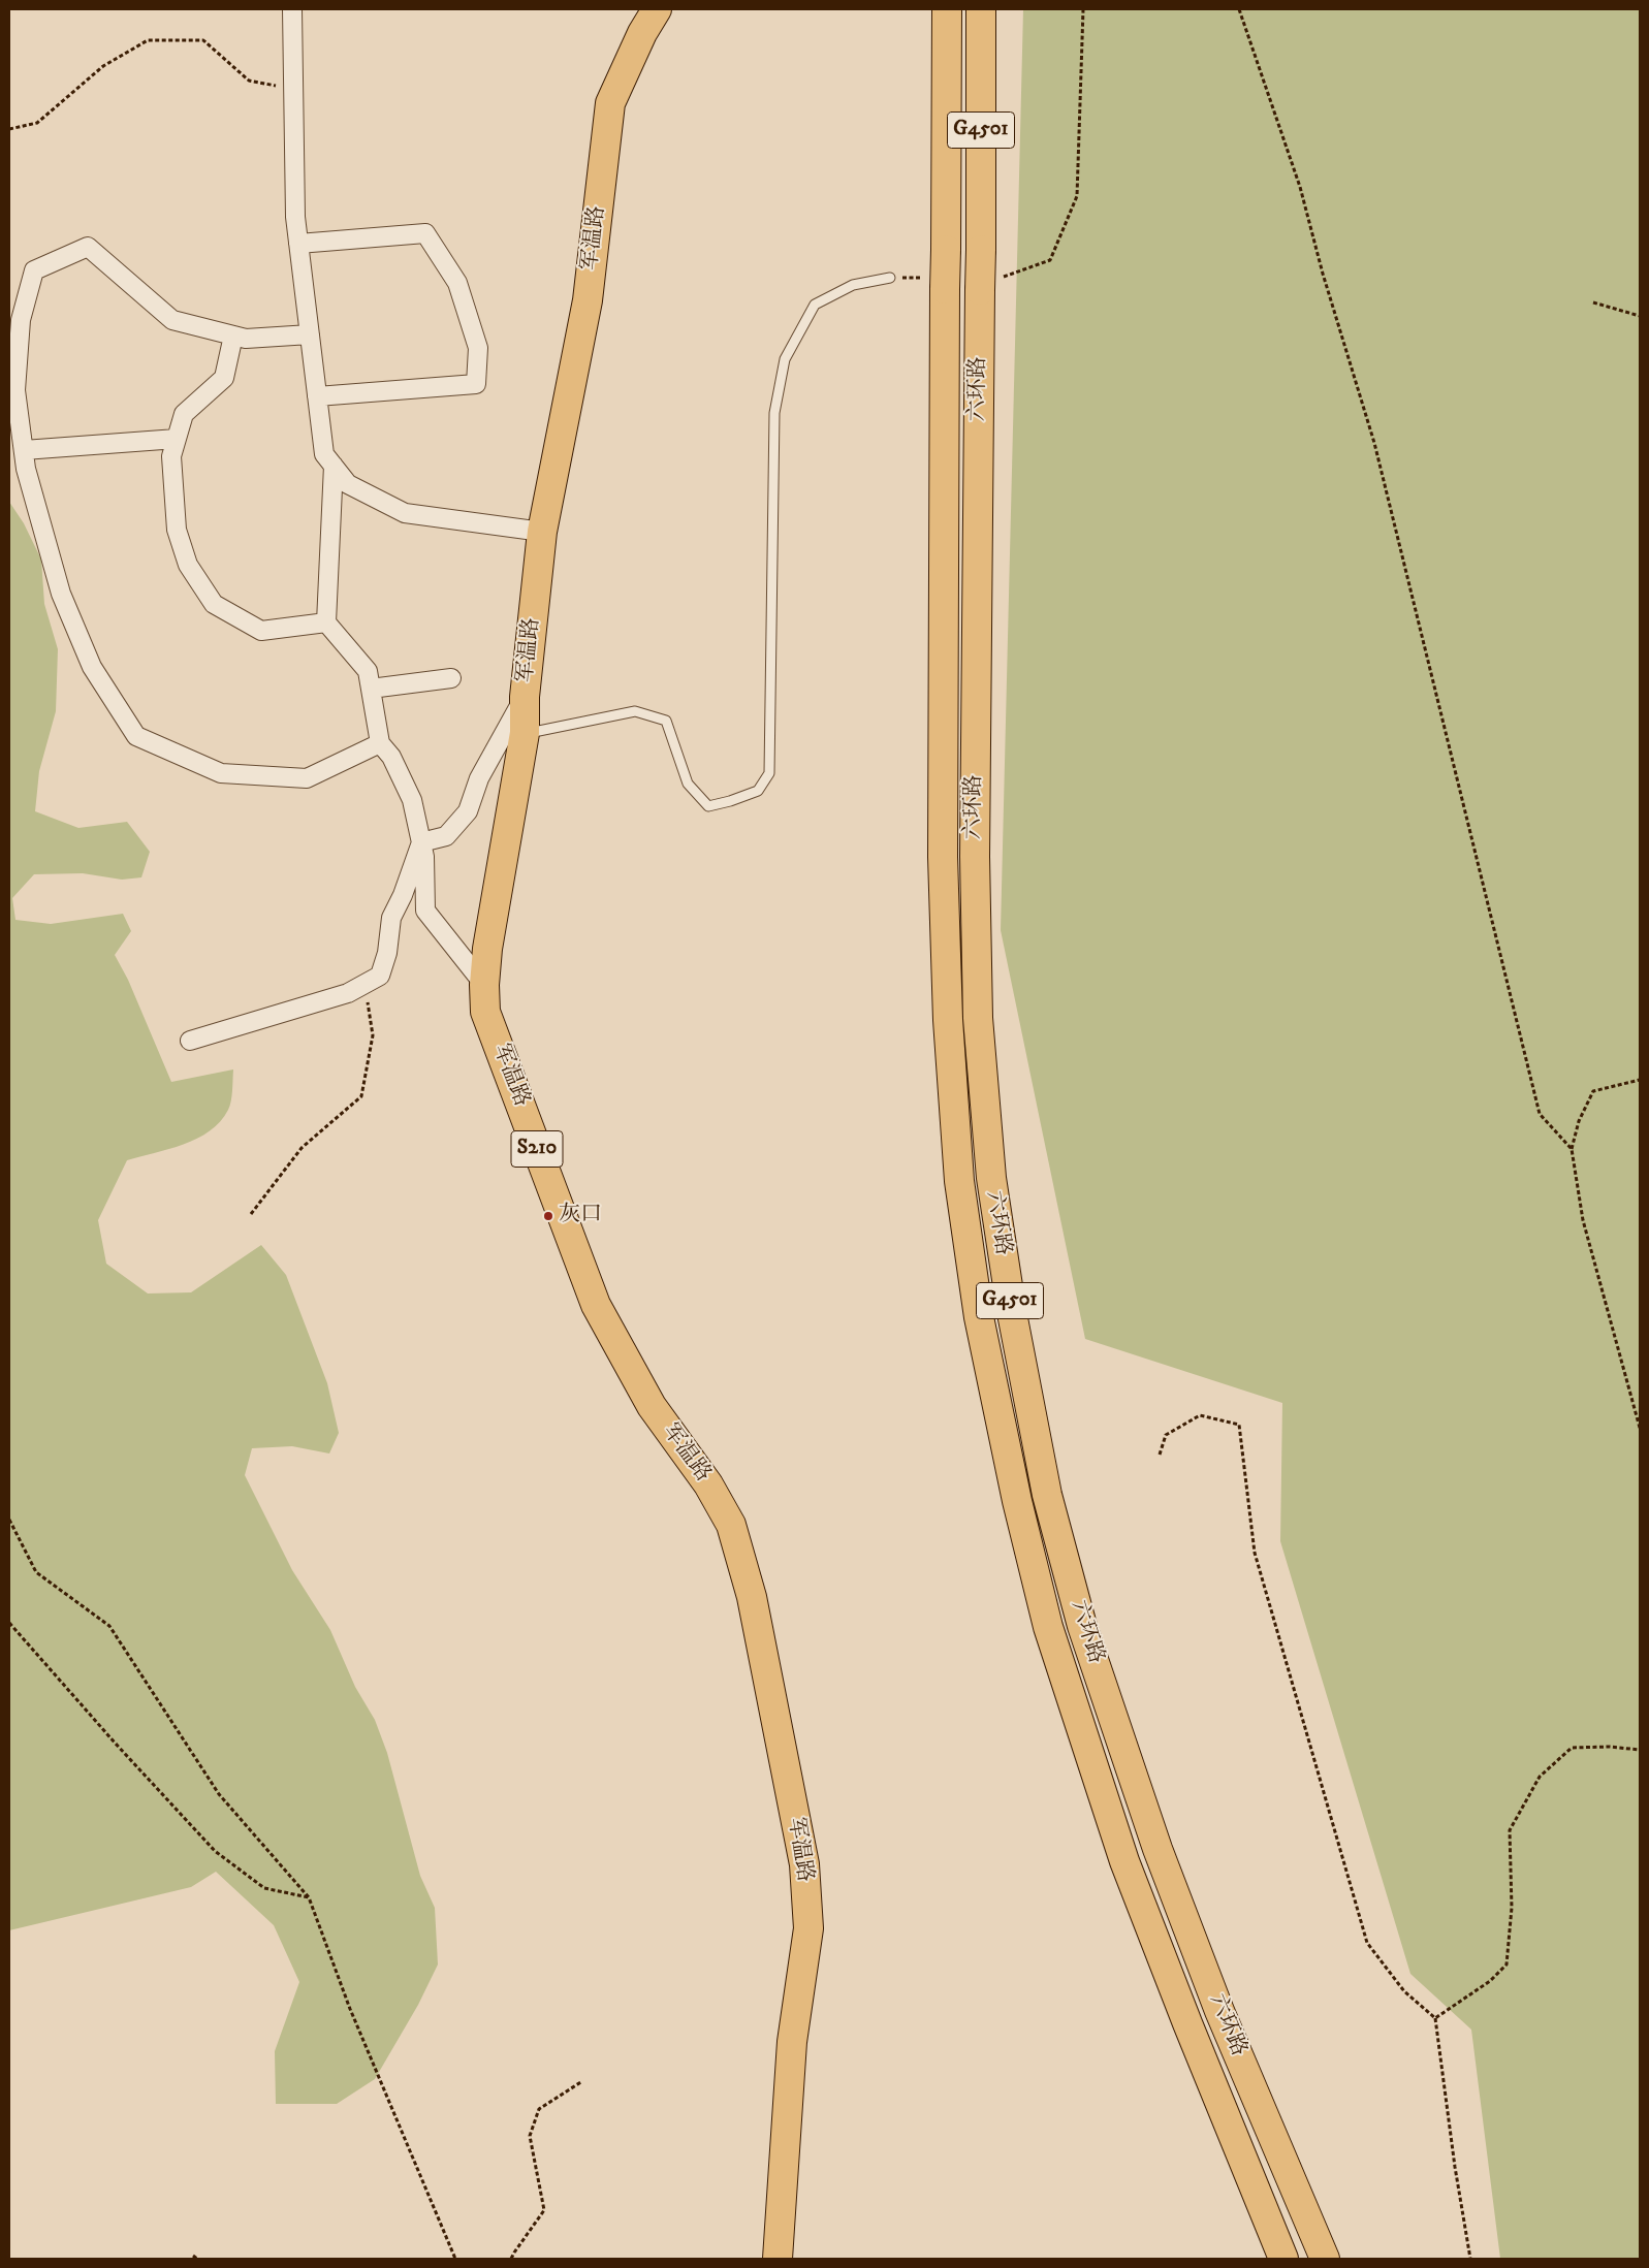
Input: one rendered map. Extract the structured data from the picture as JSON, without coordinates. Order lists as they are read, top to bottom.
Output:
{
  "streets": {
    "main road": [
      "G4501",
      "军温路",
      "六环路",
      "S210"
    ]
  },
  "crossings": [
    ["G4501", "六环路"]
  ],
  "places": ["灰口"]
}
